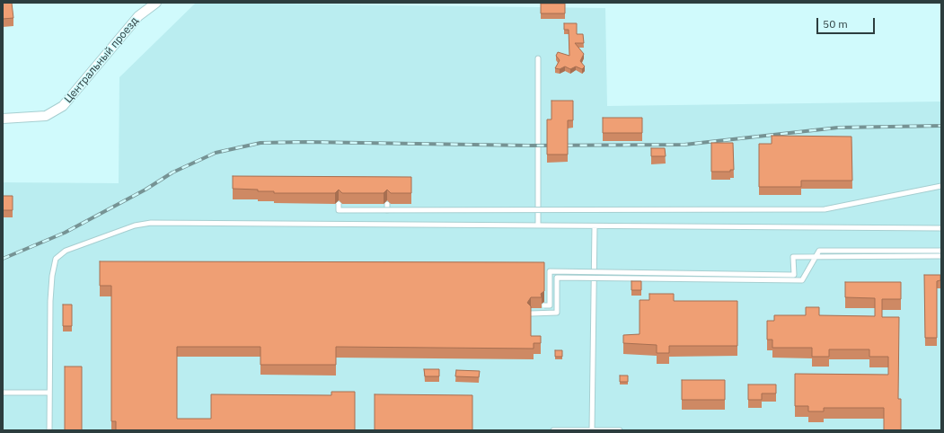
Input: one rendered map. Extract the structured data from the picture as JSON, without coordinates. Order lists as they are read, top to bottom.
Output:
{
  "streets": {
    "street": ["Центральный проезд"]
  },
  "scale_bar": "50 m"
}
